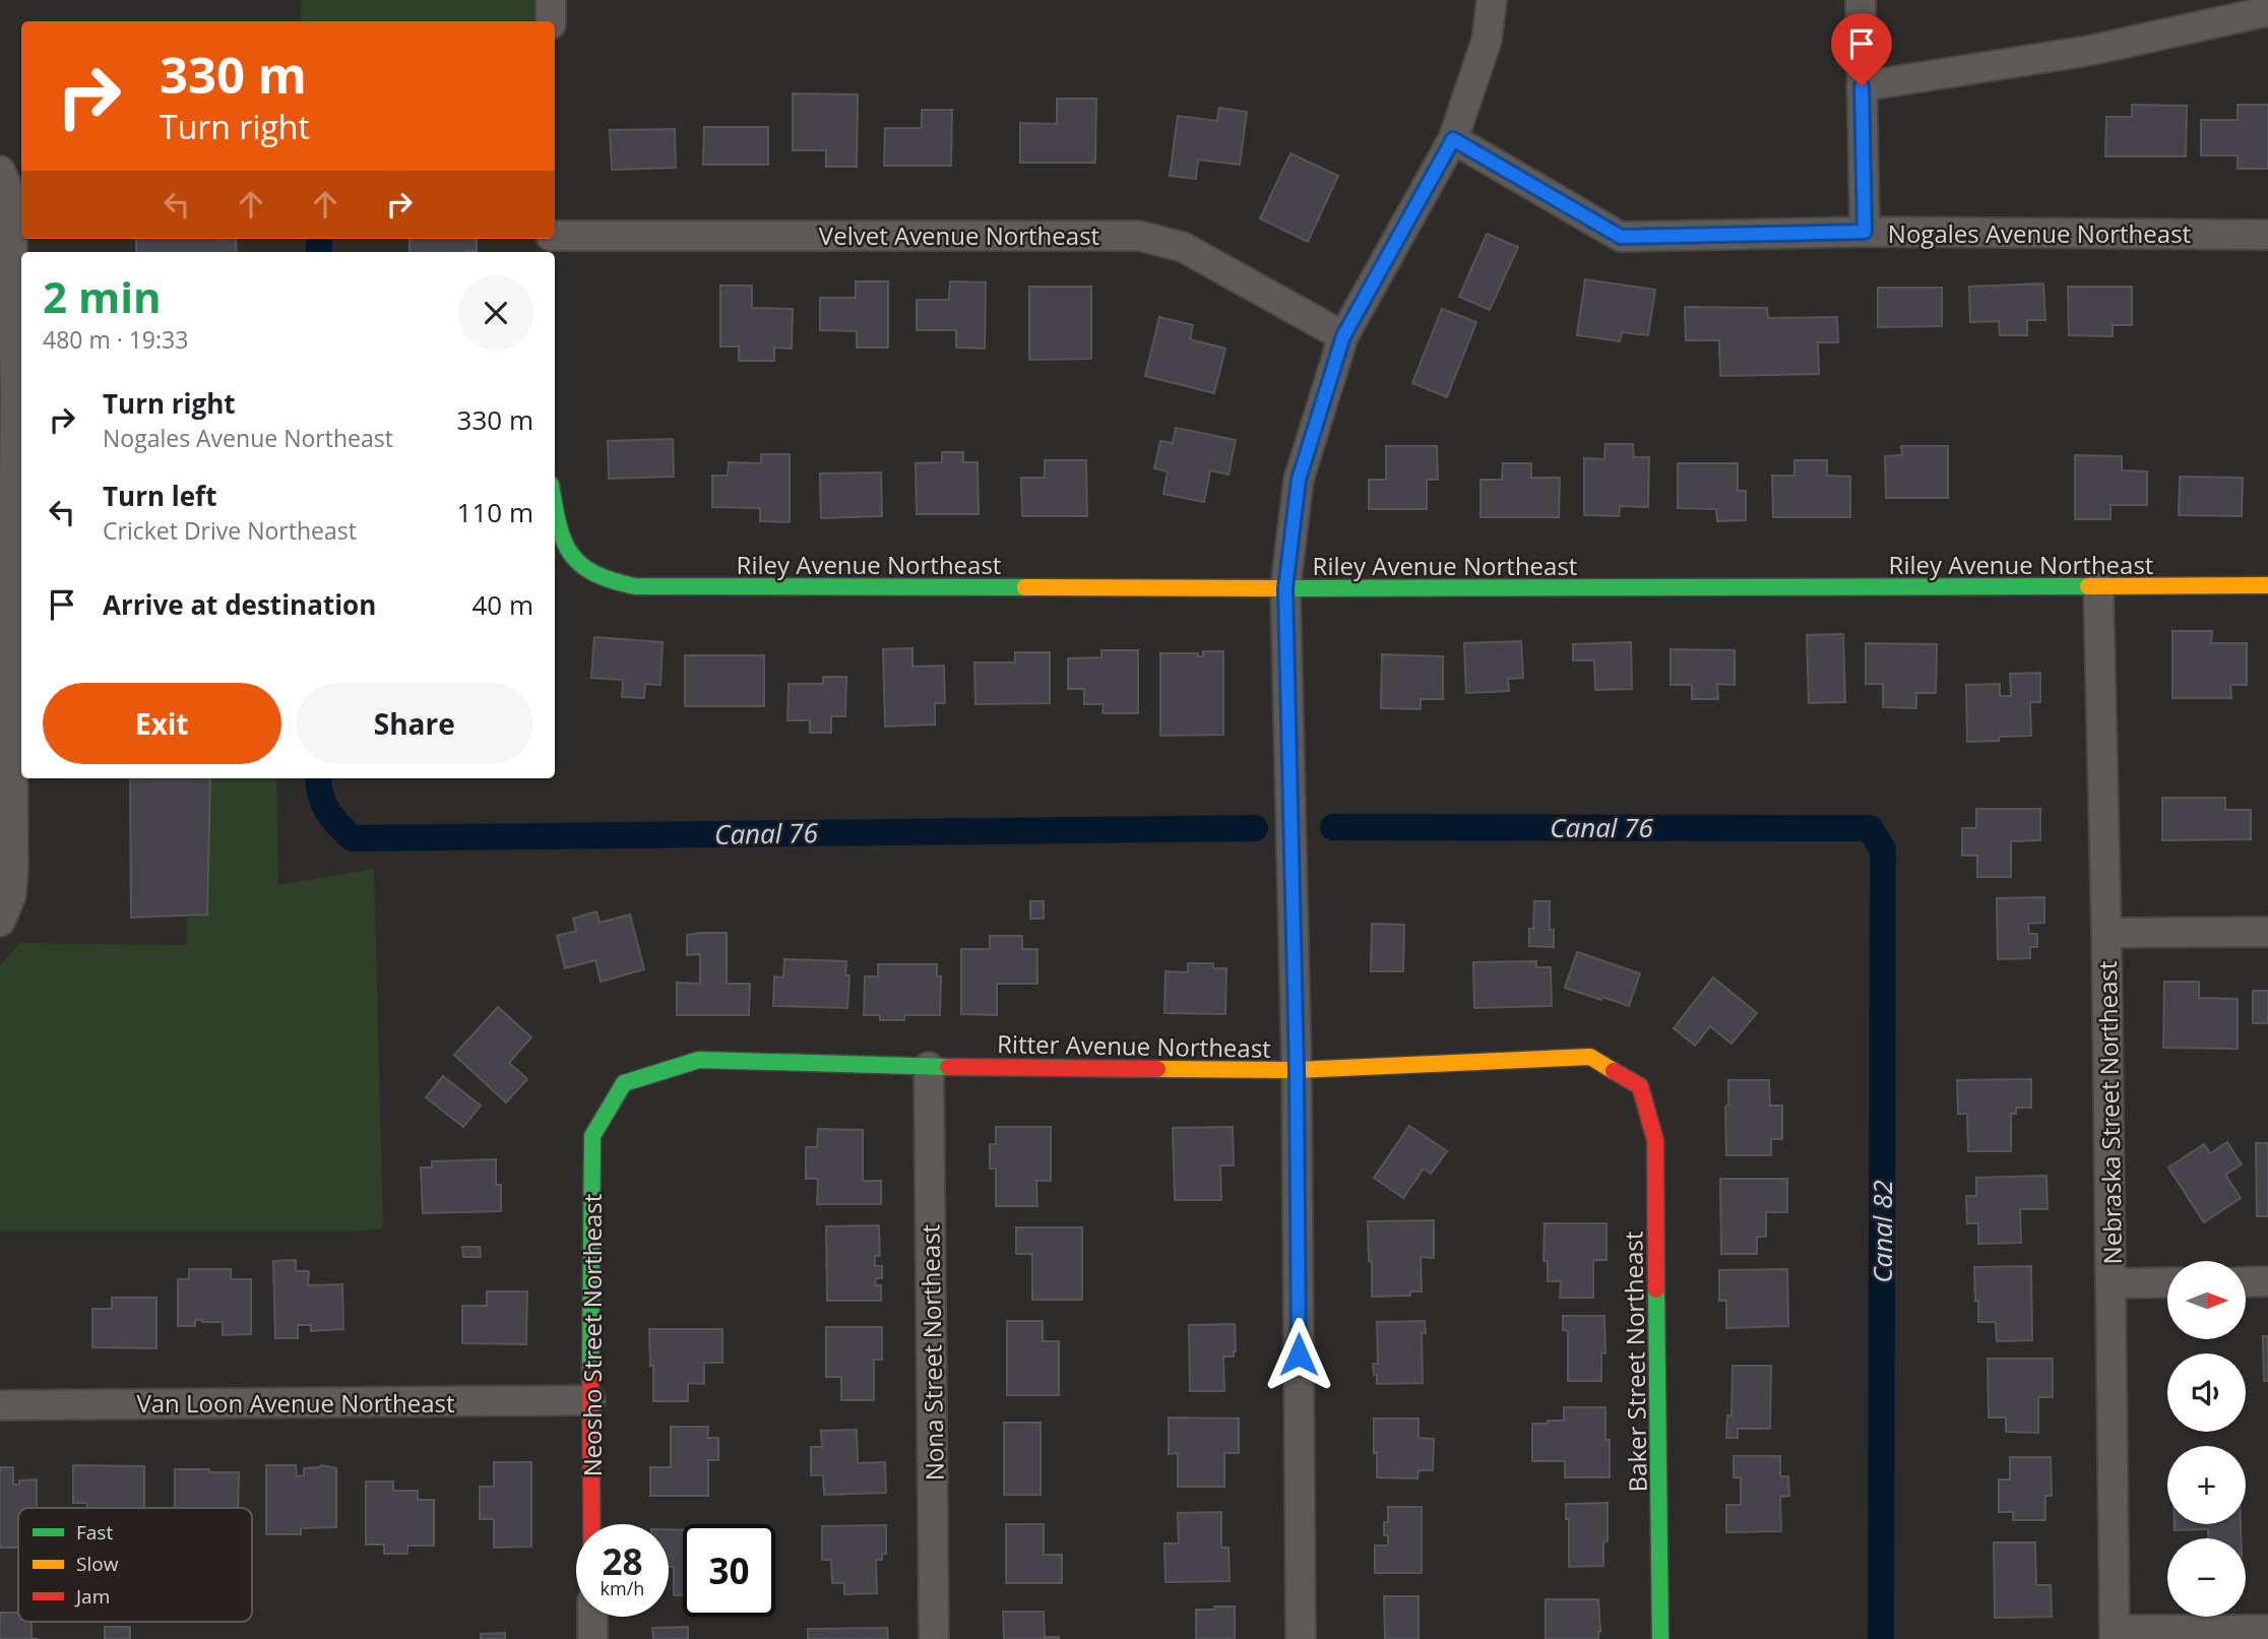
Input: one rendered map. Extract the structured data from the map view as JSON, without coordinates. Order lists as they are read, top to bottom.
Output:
{
  "streets": {
    "street": [
      "Nogales Avenue Northeast",
      "Velvet Avenue Northeast",
      "Riley Avenue Northeast",
      "Ritter Avenue Northeast",
      "Nebraska Street Northeast",
      "Neosho Street Northeast",
      "Nona Street Northeast",
      "Baker Street Northeast",
      "Van Loon Avenue Northeast"
    ]
  },
  "crossings": [
    ["Riley Avenue Northeast", "Nebraska Street Northeast"],
    ["Ritter Avenue Northeast", "Neosho Street Northeast"],
    ["Ritter Avenue Northeast", "Nona Street Northeast"],
    ["Ritter Avenue Northeast", "Baker Street Northeast"],
    ["Neosho Street Northeast", "Van Loon Avenue Northeast"]
  ],
  "water": ["Canal 76", "Canal 82"],
  "legend": ["Fast", "Slow", "Jam"],
  "north": "right",
  "page": {
    "turn": ["330 m", "Turn right"],
    "heading": ["2 min", "480 m · 19:33"],
    "list": [
      {
        "name": "Turn right",
        "note": "Nogales Avenue Northeast",
        "value": "330 m"
      },
      {
        "name": "Turn left",
        "note": "Cricket Drive Northeast",
        "value": "110 m"
      },
      {
        "name": "Arrive at destination",
        "value": "40 m"
      }
    ],
    "buttons": ["Exit", "Share"],
    "map_buttons": ["+", "−"],
    "speed": "28 km/h",
    "limit": "30"
  }
}
